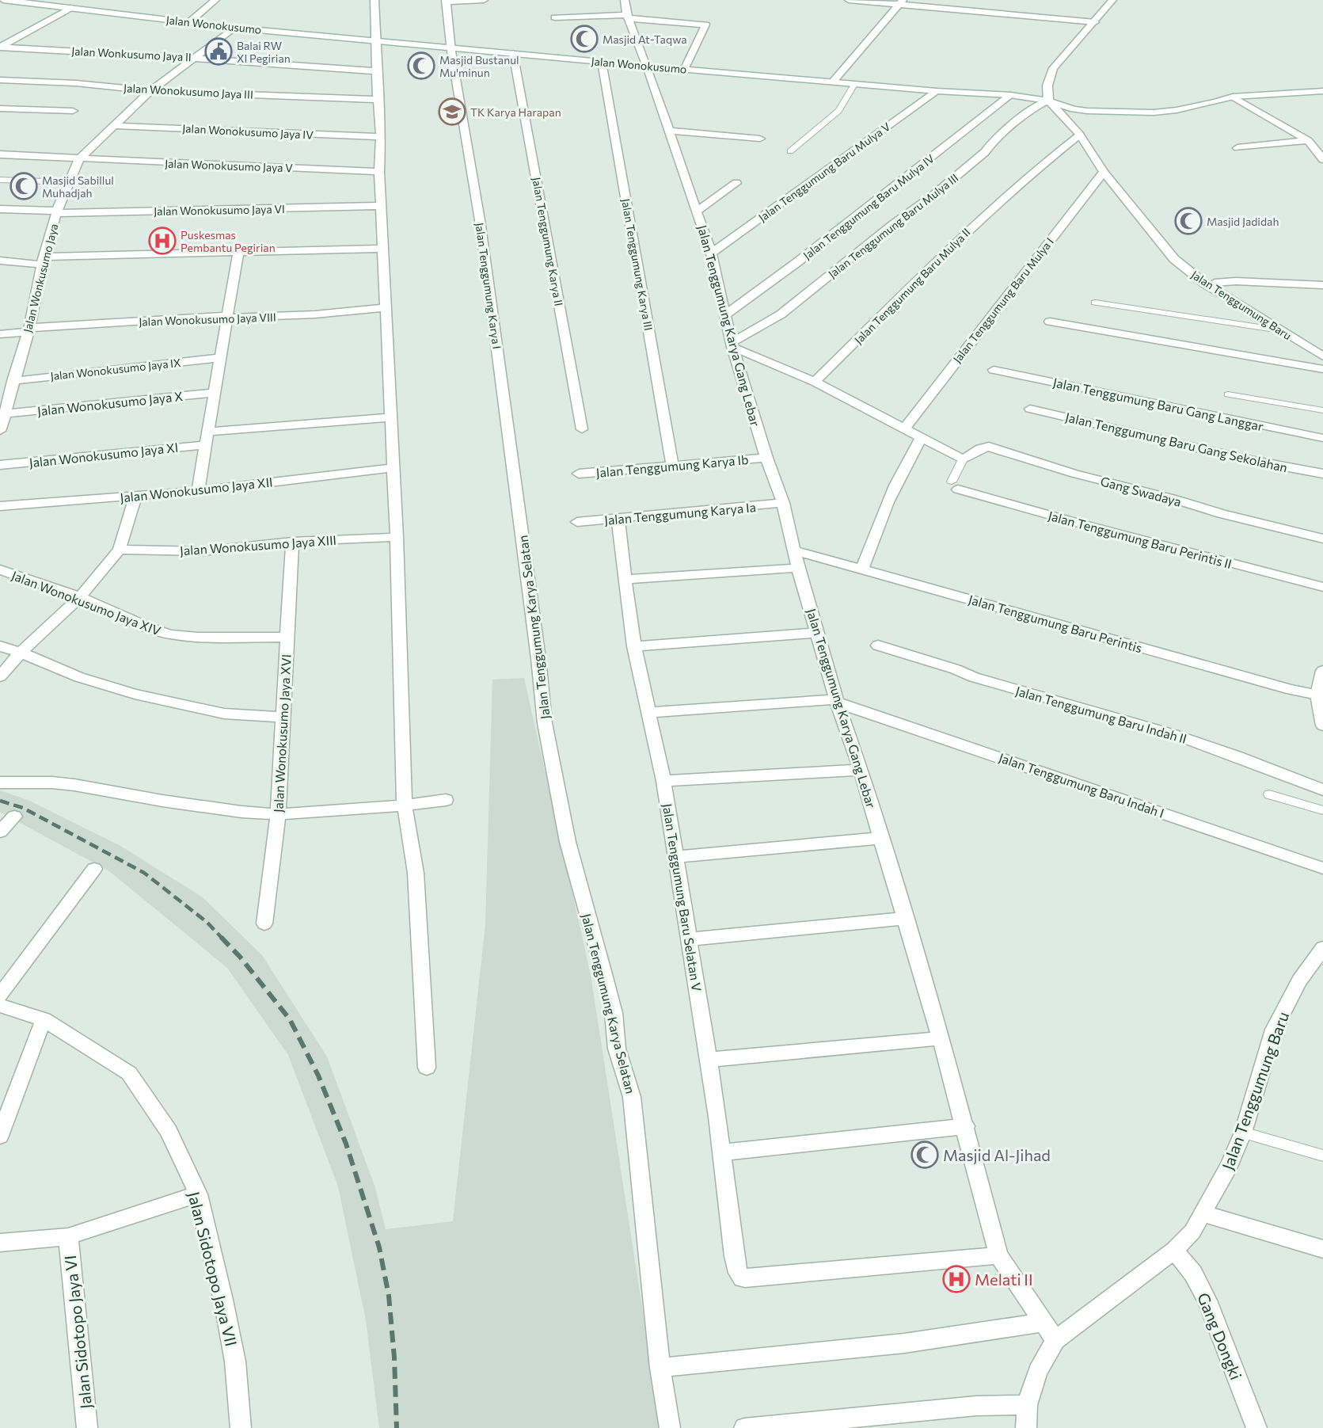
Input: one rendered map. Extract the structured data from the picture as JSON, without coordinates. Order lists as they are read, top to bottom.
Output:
{
  "streets": {
    "street": [
      "Jalan Wonokusumo",
      "Jalan Wonkusumo Jaya II",
      "Jalan Wonokusumo Jaya III",
      "Jalan Wonokusumo Jaya IV",
      "Jalan Wonokusumo Jaya V",
      "Jalan Tenggumung Baru Mulya V",
      "Jalan Tenggumung Baru Mulya IV",
      "Jalan Wonokusumo Jaya VI",
      "Jalan Tenggumung Baru Mulya III",
      "Jalan Tenggumung Karya II",
      "Jalan Tenggumung Karya III",
      "Jalan Wonkusumo Jaya",
      "Jalan Tenggumung Karya I",
      "Jalan Tenggumung Baru Mulya II",
      "Jalan Tenggumung Baru Mulya I",
      "Jalan Tenggumung Baru",
      "Jalan Wonokusumo Jaya VIII",
      "Jalan Tenggumung Karya Gang Lebar",
      "Jalan Wonokusumo Jaya IX",
      "Jalan Wonokusumo Jaya X",
      "Jalan Tenggumung Baru Gang Langgar",
      "Jalan Tenggumung Baru Gang Sekolahan",
      "Jalan Wonokusumo Jaya XI",
      "Jalan Tenggumung Karya Ib",
      "Jalan Wonokusumo Jaya XII",
      "Gang Swadaya",
      "Jalan Tenggumung Karya Ia",
      "Jalan Tenggumung Baru Perintis II",
      "Jalan Wonokusumo Jaya XIII",
      "Jalan Wonokusumo Jaya XIV",
      "Jalan Tenggumung Baru Perintis",
      "Jalan Tenggumung Karya Selatan",
      "Jalan Tenggumung Baru Indah II",
      "Jalan Wonokusumo Jaya XVI",
      "Jalan Tenggumung Baru Indah I",
      "Jalan Tenggumung Baru Selatan V",
      "Jalan Sidotopo Jaya VII",
      "Jalan Sidotopo Jaya VI",
      "Gang Dongki"
    ]
  },
  "crossings": [
    ["Jalan Wonokusumo", "Jalan Tenggumung Baru Mulya V"],
    ["Jalan Wonokusumo", "Jalan Tenggumung Baru Mulya IV"],
    ["Jalan Wonokusumo", "Jalan Tenggumung Baru Mulya III"],
    ["Jalan Wonokusumo", "Jalan Tenggumung Karya II"],
    ["Jalan Wonokusumo", "Jalan Tenggumung Karya III"],
    ["Jalan Wonokusumo", "Jalan Wonkusumo Jaya"],
    ["Jalan Wonokusumo", "Jalan Tenggumung Karya I"],
    ["Jalan Wonokusumo", "Jalan Tenggumung Baru"],
    ["Jalan Wonokusumo", "Jalan Tenggumung Karya Gang Lebar"],
    ["Jalan Wonkusumo Jaya II", "Jalan Wonkusumo Jaya"],
    ["Jalan Wonokusumo Jaya III", "Jalan Wonkusumo Jaya"],
    ["Jalan Wonokusumo Jaya IV", "Jalan Wonkusumo Jaya"],
    ["Jalan Wonokusumo Jaya V", "Jalan Wonkusumo Jaya"],
    ["Jalan Tenggumung Baru Mulya V", "Jalan Tenggumung Karya Gang Lebar"],
    ["Jalan Tenggumung Baru Mulya IV", "Jalan Tenggumung Karya Gang Lebar"],
    ["Jalan Wonokusumo Jaya VI", "Jalan Wonkusumo Jaya"],
    ["Jalan Tenggumung Baru Mulya III", "Jalan Tenggumung Baru"],
    ["Jalan Tenggumung Baru Mulya III", "Jalan Tenggumung Karya Gang Lebar"],
    ["Jalan Tenggumung Karya III", "Jalan Tenggumung Karya Ib"],
    ["Jalan Wonkusumo Jaya", "Jalan Wonokusumo Jaya VIII"],
    ["Jalan Wonkusumo Jaya", "Jalan Wonokusumo Jaya IX"],
    ["Jalan Wonkusumo Jaya", "Jalan Wonokusumo Jaya X"],
    ["Jalan Tenggumung Karya I", "Jalan Tenggumung Karya Selatan"],
    ["Jalan Tenggumung Baru Mulya II", "Jalan Tenggumung Baru"],
    ["Jalan Tenggumung Baru Mulya I", "Jalan Tenggumung Baru"],
    ["Jalan Tenggumung Baru", "Jalan Tenggumung Karya Gang Lebar"],
    ["Jalan Tenggumung Baru", "Gang Dongki"],
    ["Jalan Tenggumung Karya Gang Lebar", "Jalan Tenggumung Karya Ib"],
    ["Jalan Tenggumung Karya Gang Lebar", "Jalan Tenggumung Karya Ia"],
    ["Jalan Tenggumung Karya Gang Lebar", "Jalan Tenggumung Baru Perintis"],
    ["Jalan Tenggumung Karya Gang Lebar", "Jalan Tenggumung Baru Indah I"],
    ["Jalan Tenggumung Karya Gang Lebar", "Jalan Tenggumung Baru Selatan V"],
    ["Jalan Tenggumung Karya Ia", "Jalan Tenggumung Baru Selatan V"],
    ["Jalan Wonokusumo Jaya XIII", "Jalan Wonokusumo Jaya XVI"],
    ["Jalan Wonokusumo Jaya XIV", "Jalan Wonokusumo Jaya XVI"]
  ],
  "places": {
    "mosque": [
      "Masjid At-Taqwa",
      "Masjid Bustanul Mu'minun",
      "Masjid Sabillul Muhadjah",
      "Masjid Jadidah",
      "Masjid Al-Jihad"
    ],
    "public building": ["Balai RW XI Pegirian"],
    "school or university": ["TK Karya Harapan"],
    "hospital": ["Puskesmas Pembantu Pegirian", "Melati II"]
  }
}
